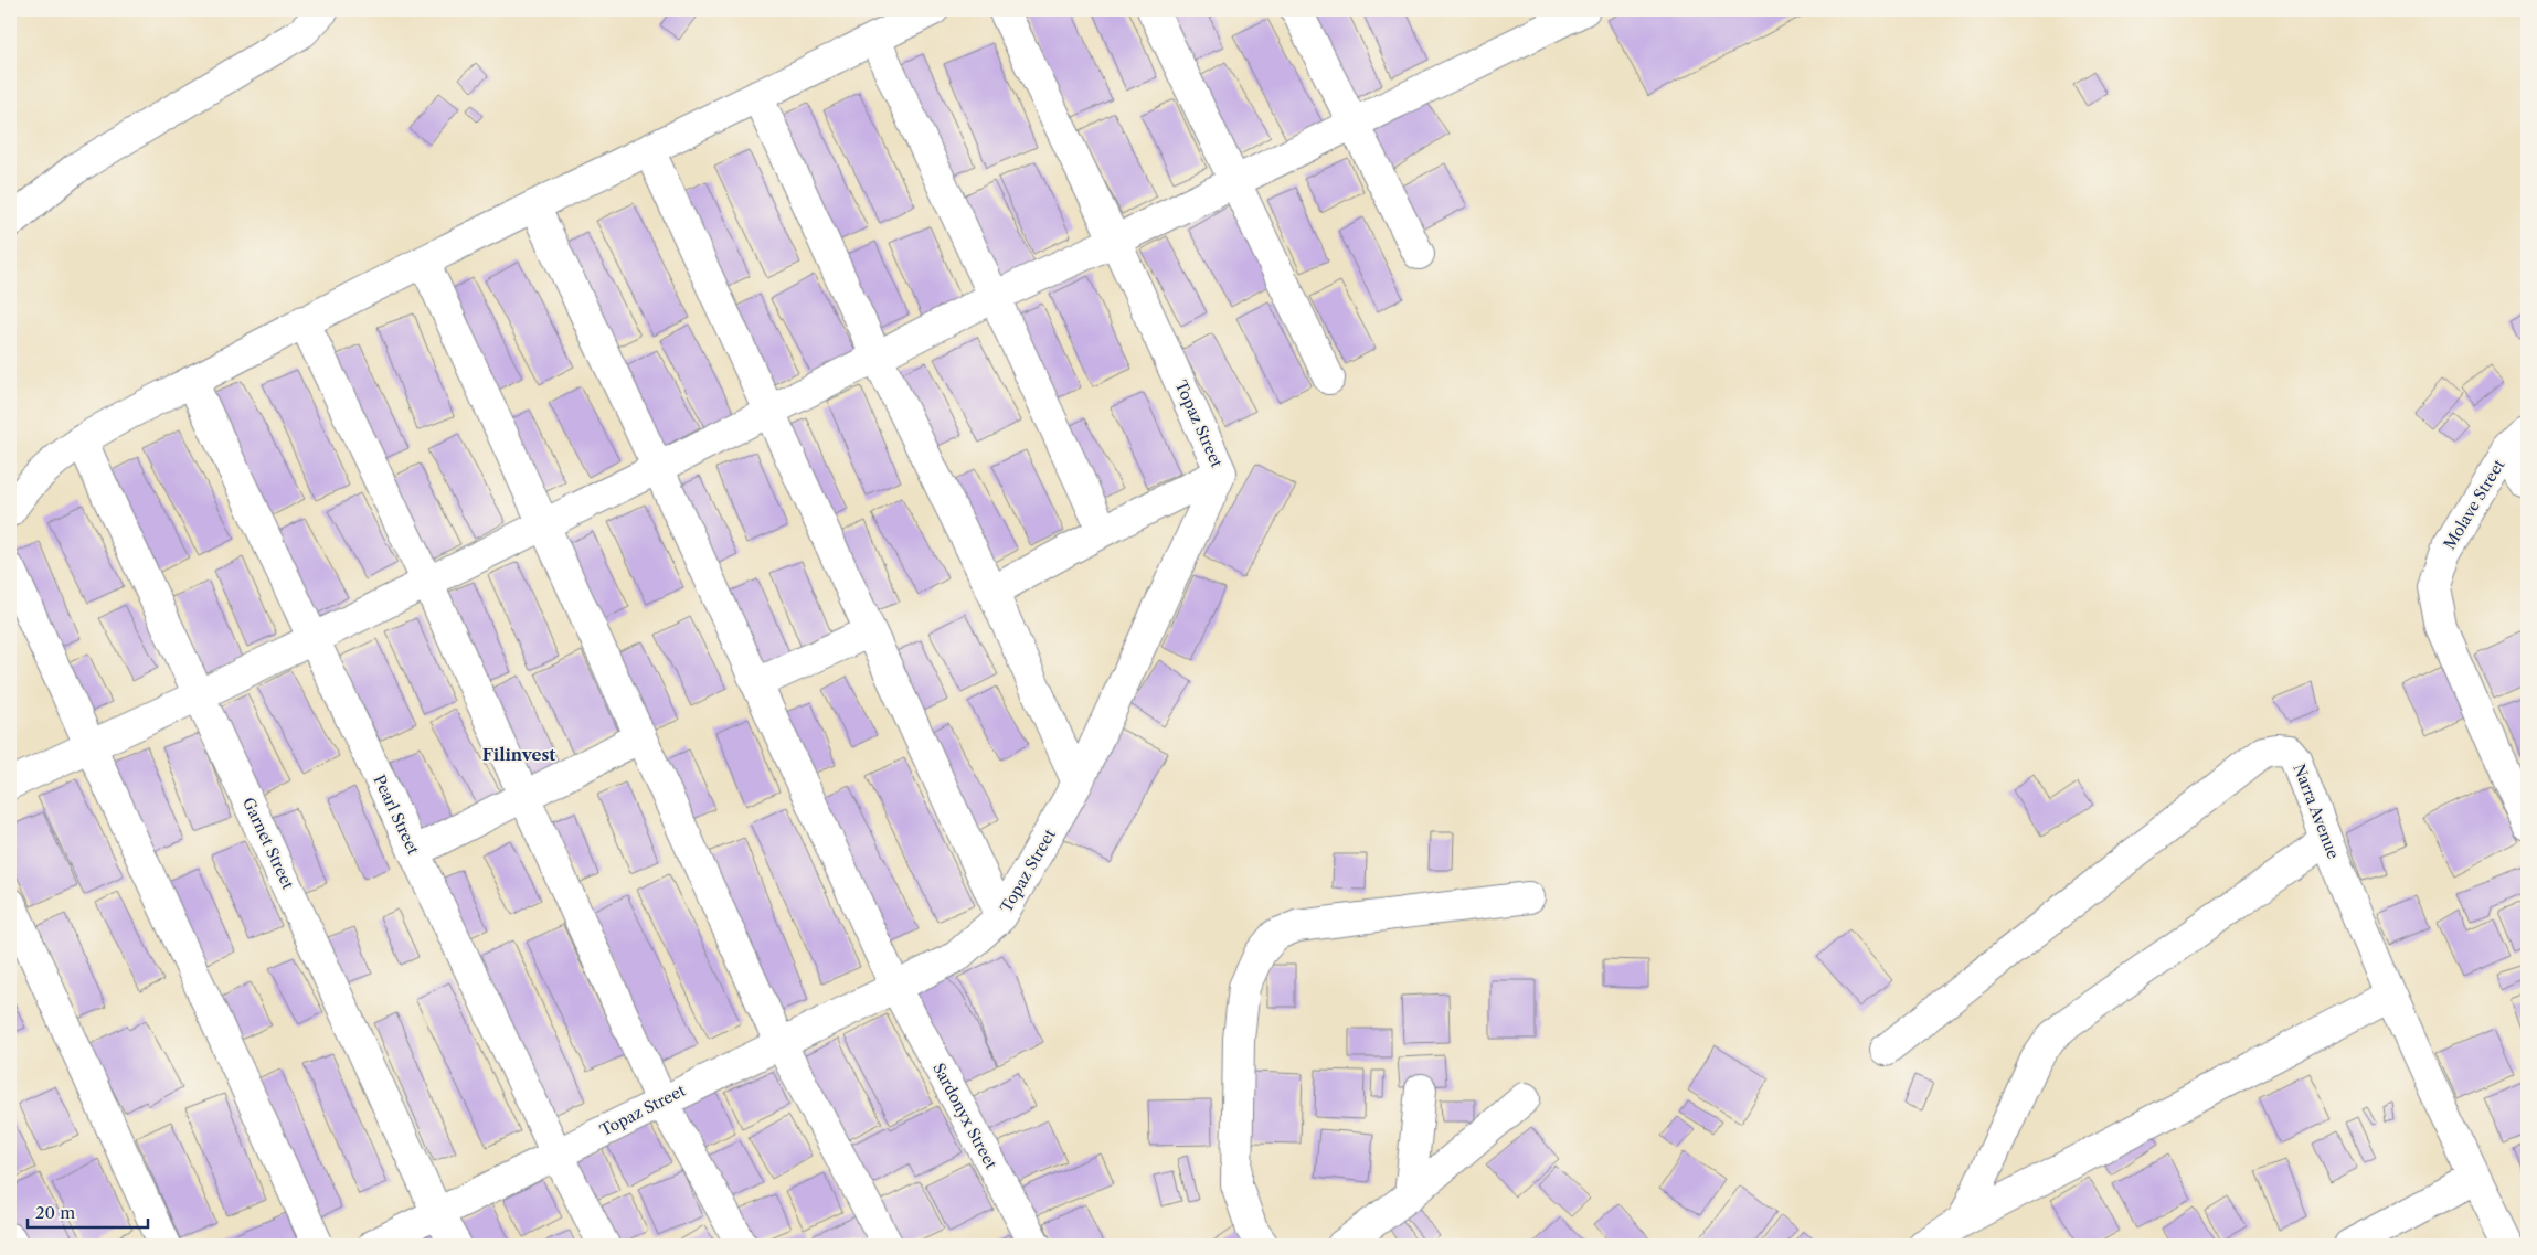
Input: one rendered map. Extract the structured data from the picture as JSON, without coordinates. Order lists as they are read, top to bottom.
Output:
{
  "streets": {
    "street": [
      "Topaz Street",
      "Molave Street",
      "Narra Avenue",
      "Pearl Street",
      "Garnet Street",
      "Sardonyx Street"
    ]
  },
  "crossings": [
    ["Topaz Street", "Pearl Street"],
    ["Topaz Street", "Garnet Street"],
    ["Topaz Street", "Sardonyx Street"]
  ],
  "districts": ["Filinvest"],
  "scale_bar": "20 m"
}
